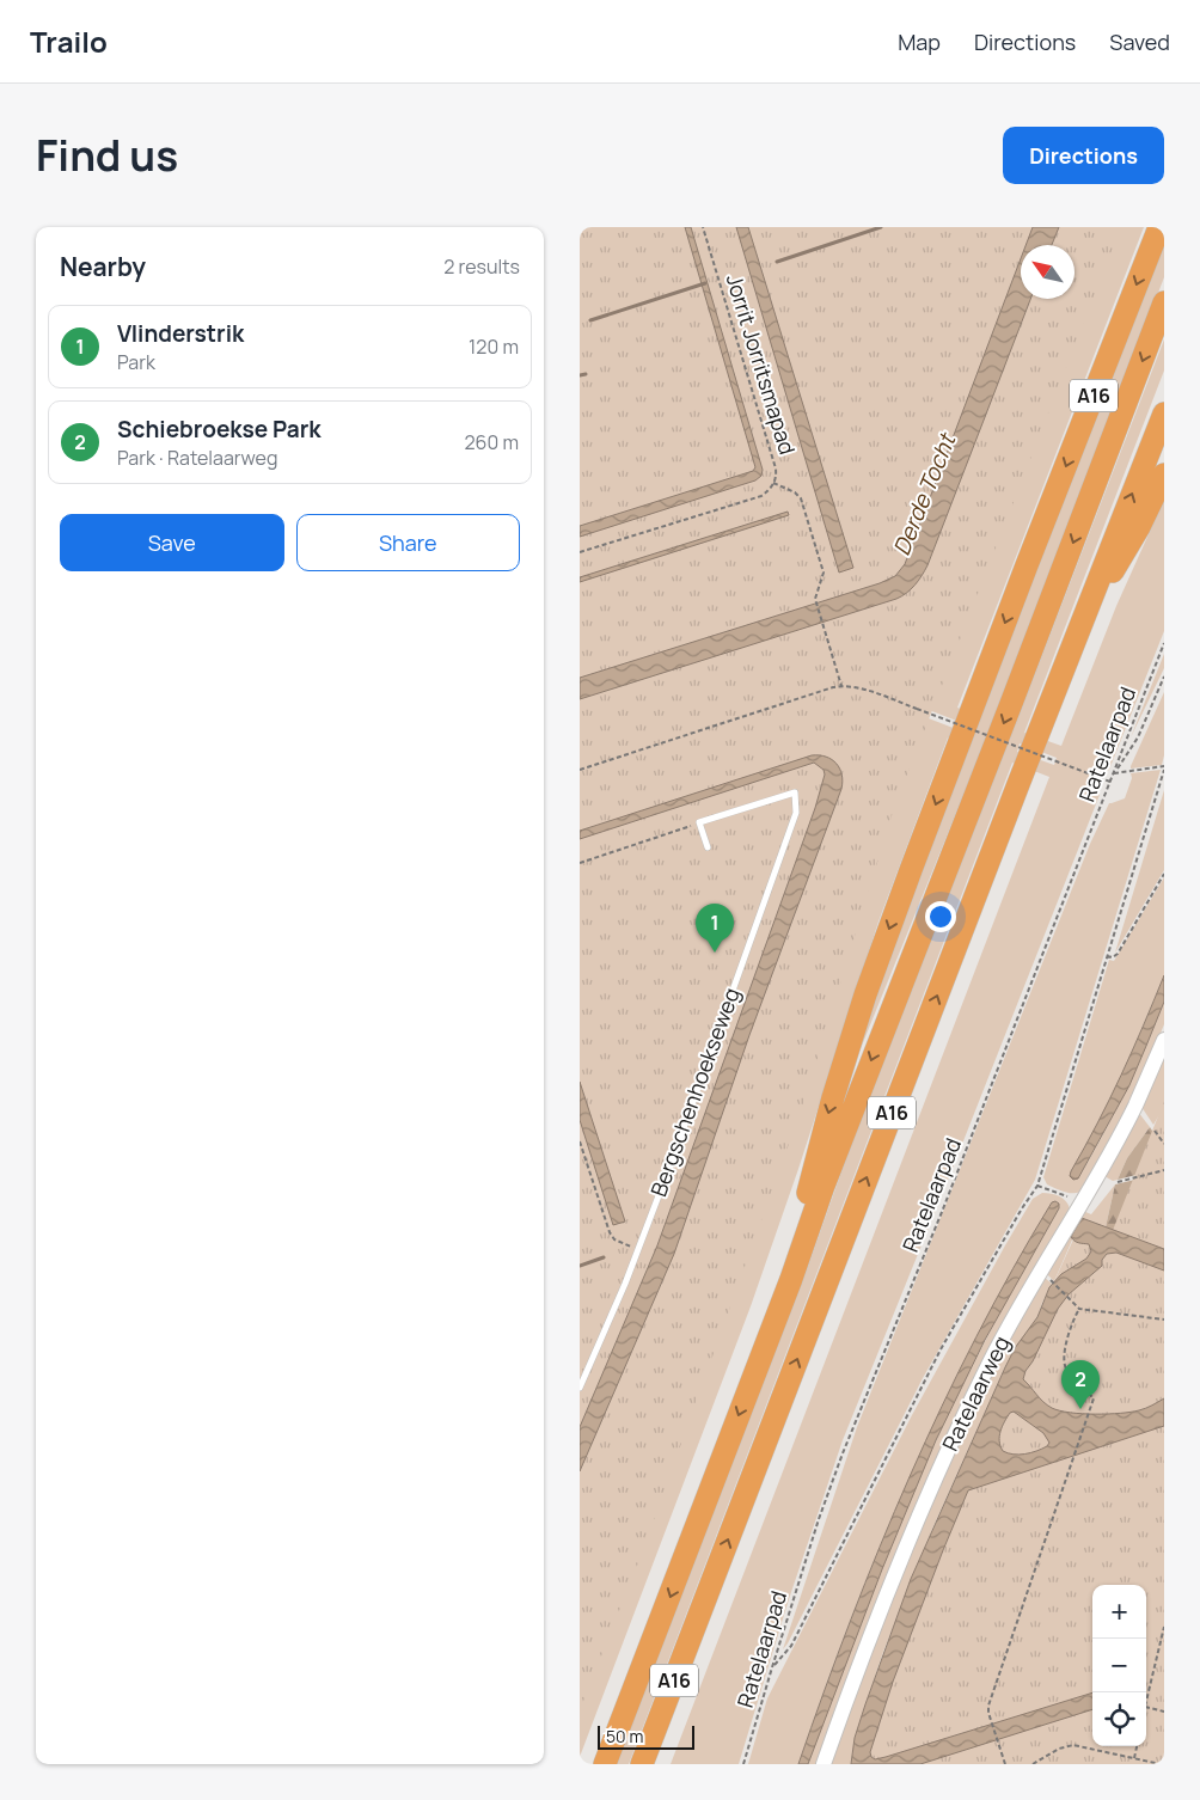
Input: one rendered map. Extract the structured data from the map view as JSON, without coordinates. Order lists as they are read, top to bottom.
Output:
{
  "streets": {
    "highway": ["A16"],
    "street": ["Ratelaarweg"],
    "lane": ["Bergschenhoekseweg"],
    "path": ["Jorrit Jorritsmapad", "Ratelaarpad"]
  },
  "water": ["Derde Tocht"],
  "scale_bar": "50 m",
  "north": "top left",
  "page": {
    "header": "Trailo",
    "nav": ["Map", "Directions", "Saved"],
    "title": "Find us",
    "buttons": [
      "Directions",
      ["Save", "Share"]
    ],
    "heading": ["Nearby", "2 results"],
    "list": [
      {
        "mark": "1",
        "name": "Vlinderstrik",
        "note": "Park",
        "value": "120 m"
      },
      {
        "mark": "2",
        "name": "Schiebroekse Park",
        "note": "Park · Ratelaarweg",
        "value": "260 m"
      }
    ],
    "pins": ["1", "2"],
    "map_buttons": ["+", "−"],
    "scale": "50 m"
  }
}
